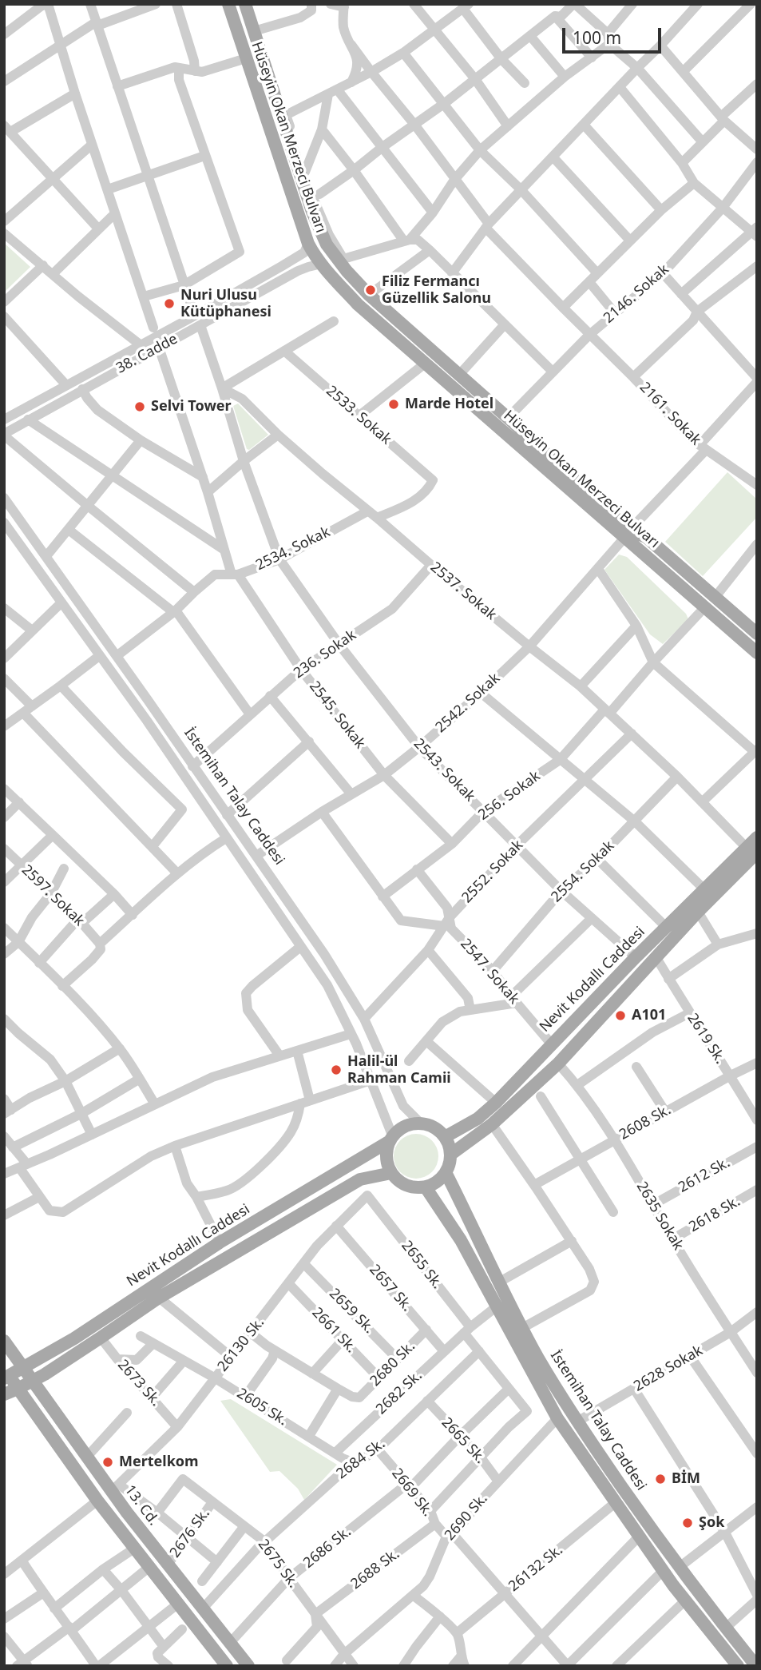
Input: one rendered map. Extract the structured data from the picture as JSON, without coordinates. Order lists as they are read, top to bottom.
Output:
{
  "streets": {
    "main road": [
      "Hüseyin Okan Merzeci Bulvarı",
      "İstemihan Talay Caddesi",
      "Nevit Kodallı Caddesi",
      "13. Cd."
    ],
    "street": [
      "2146. Sokak",
      "38. Cadde",
      "2161. Sokak",
      "2533. Sokak",
      "2534. Sokak",
      "2537. Sokak",
      "236. Sokak",
      "2542. Sokak",
      "2545. Sokak",
      "2543. Sokak",
      "256. Sokak",
      "2552. Sokak",
      "2554. Sokak",
      "2597. Sokak",
      "2547. Sokak",
      "2619 Sk.",
      "2608 Sk.",
      "2612 Sk.",
      "2618 Sk.",
      "2635 Sokak",
      "2655 Sk.",
      "2657 Sk.",
      "2659 Sk.",
      "2661 Sk.",
      "26130 Sk.",
      "2680 Sk.",
      "2628 Sokak",
      "2673 Sk.",
      "2682 Sk.",
      "2605 Sk.",
      "2665 Sk.",
      "2684 Sk.",
      "2669 Sk.",
      "2690 Sk.",
      "2676 Sk.",
      "2686 Sk.",
      "2675 Sk.",
      "26132 Sk.",
      "2688 Sk."
    ]
  },
  "crossings": [
    ["Hüseyin Okan Merzeci Bulvarı", "2146. Sokak"],
    ["Hüseyin Okan Merzeci Bulvarı", "38. Cadde"],
    ["Hüseyin Okan Merzeci Bulvarı", "2542. Sokak"],
    ["2146. Sokak", "2161. Sokak"],
    ["38. Cadde", "2545. Sokak"],
    ["2161. Sokak", "2542. Sokak"],
    ["2533. Sokak", "2537. Sokak"],
    ["2534. Sokak", "2537. Sokak"],
    ["2534. Sokak", "2545. Sokak"],
    ["2534. Sokak", "2543. Sokak"],
    ["2537. Sokak", "236. Sokak"],
    ["2537. Sokak", "2542. Sokak"],
    ["2537. Sokak", "2543. Sokak"],
    ["2537. Sokak", "256. Sokak"],
    ["2537. Sokak", "2552. Sokak"],
    ["2537. Sokak", "2554. Sokak"],
    ["2537. Sokak", "Nevit Kodallı Caddesi"],
    ["236. Sokak", "2545. Sokak"],
    ["236. Sokak", "2543. Sokak"],
    ["236. Sokak", "İstemihan Talay Caddesi"],
    ["2542. Sokak", "2545. Sokak"],
    ["2542. Sokak", "2543. Sokak"],
    ["2542. Sokak", "İstemihan Talay Caddesi"],
    ["2545. Sokak", "256. Sokak"],
    ["2543. Sokak", "256. Sokak"],
    ["2543. Sokak", "2552. Sokak"],
    ["2543. Sokak", "2554. Sokak"],
    ["2543. Sokak", "Nevit Kodallı Caddesi"],
    ["256. Sokak", "2547. Sokak"],
    ["İstemihan Talay Caddesi", "2552. Sokak"],
    ["İstemihan Talay Caddesi", "Nevit Kodallı Caddesi"],
    ["İstemihan Talay Caddesi", "2628 Sokak"],
    ["İstemihan Talay Caddesi", "2682 Sk."],
    ["İstemihan Talay Caddesi", "2690 Sk."],
    ["İstemihan Talay Caddesi", "26132 Sk."],
    ["2552. Sokak", "2547. Sokak"],
    ["2554. Sokak", "2547. Sokak"],
    ["2547. Sokak", "Nevit Kodallı Caddesi"],
    ["Nevit Kodallı Caddesi", "2619 Sk."],
    ["Nevit Kodallı Caddesi", "2635 Sokak"],
    ["Nevit Kodallı Caddesi", "13. Cd."],
    ["2619 Sk.", "2608 Sk."],
    ["2608 Sk.", "2635 Sokak"],
    ["2612 Sk.", "2635 Sokak"],
    ["2618 Sk.", "2635 Sokak"],
    ["2635 Sokak", "2628 Sokak"],
    ["2655 Sk.", "26130 Sk."],
    ["2655 Sk.", "2682 Sk."],
    ["2657 Sk.", "26130 Sk."],
    ["2657 Sk.", "2680 Sk."],
    ["2657 Sk.", "2682 Sk."],
    ["2659 Sk.", "26130 Sk."],
    ["2659 Sk.", "2680 Sk."],
    ["2661 Sk.", "26130 Sk."],
    ["2661 Sk.", "2680 Sk."],
    ["26130 Sk.", "2673 Sk."],
    ["26130 Sk.", "2605 Sk."],
    ["26130 Sk.", "13. Cd."],
    ["2682 Sk.", "2605 Sk."],
    ["2605 Sk.", "2684 Sk."],
    ["2665 Sk.", "2684 Sk."],
    ["2665 Sk.", "2690 Sk."],
    ["2665 Sk.", "2686 Sk."],
    ["2684 Sk.", "2669 Sk."],
    ["2684 Sk.", "13. Cd."],
    ["2684 Sk.", "2675 Sk."],
    ["2669 Sk.", "2690 Sk."],
    ["2669 Sk.", "2686 Sk."],
    ["2669 Sk.", "26132 Sk."],
    ["2669 Sk.", "2688 Sk."],
    ["13. Cd.", "2676 Sk."],
    ["13. Cd.", "2686 Sk."],
    ["2690 Sk.", "2675 Sk."],
    ["2676 Sk.", "2675 Sk."],
    ["2686 Sk.", "2675 Sk."],
    ["2675 Sk.", "2688 Sk."]
  ],
  "places": [
    "Filiz Fermancı Güzellik Salonu",
    "Nuri Ulusu Kütüphanesi",
    "Marde Hotel",
    "Selvi Tower",
    "A101",
    "Halil-ül Rahman Camii",
    "Mertelkom",
    "BİM",
    "Şok"
  ],
  "scale_bar": "100 m"
}
